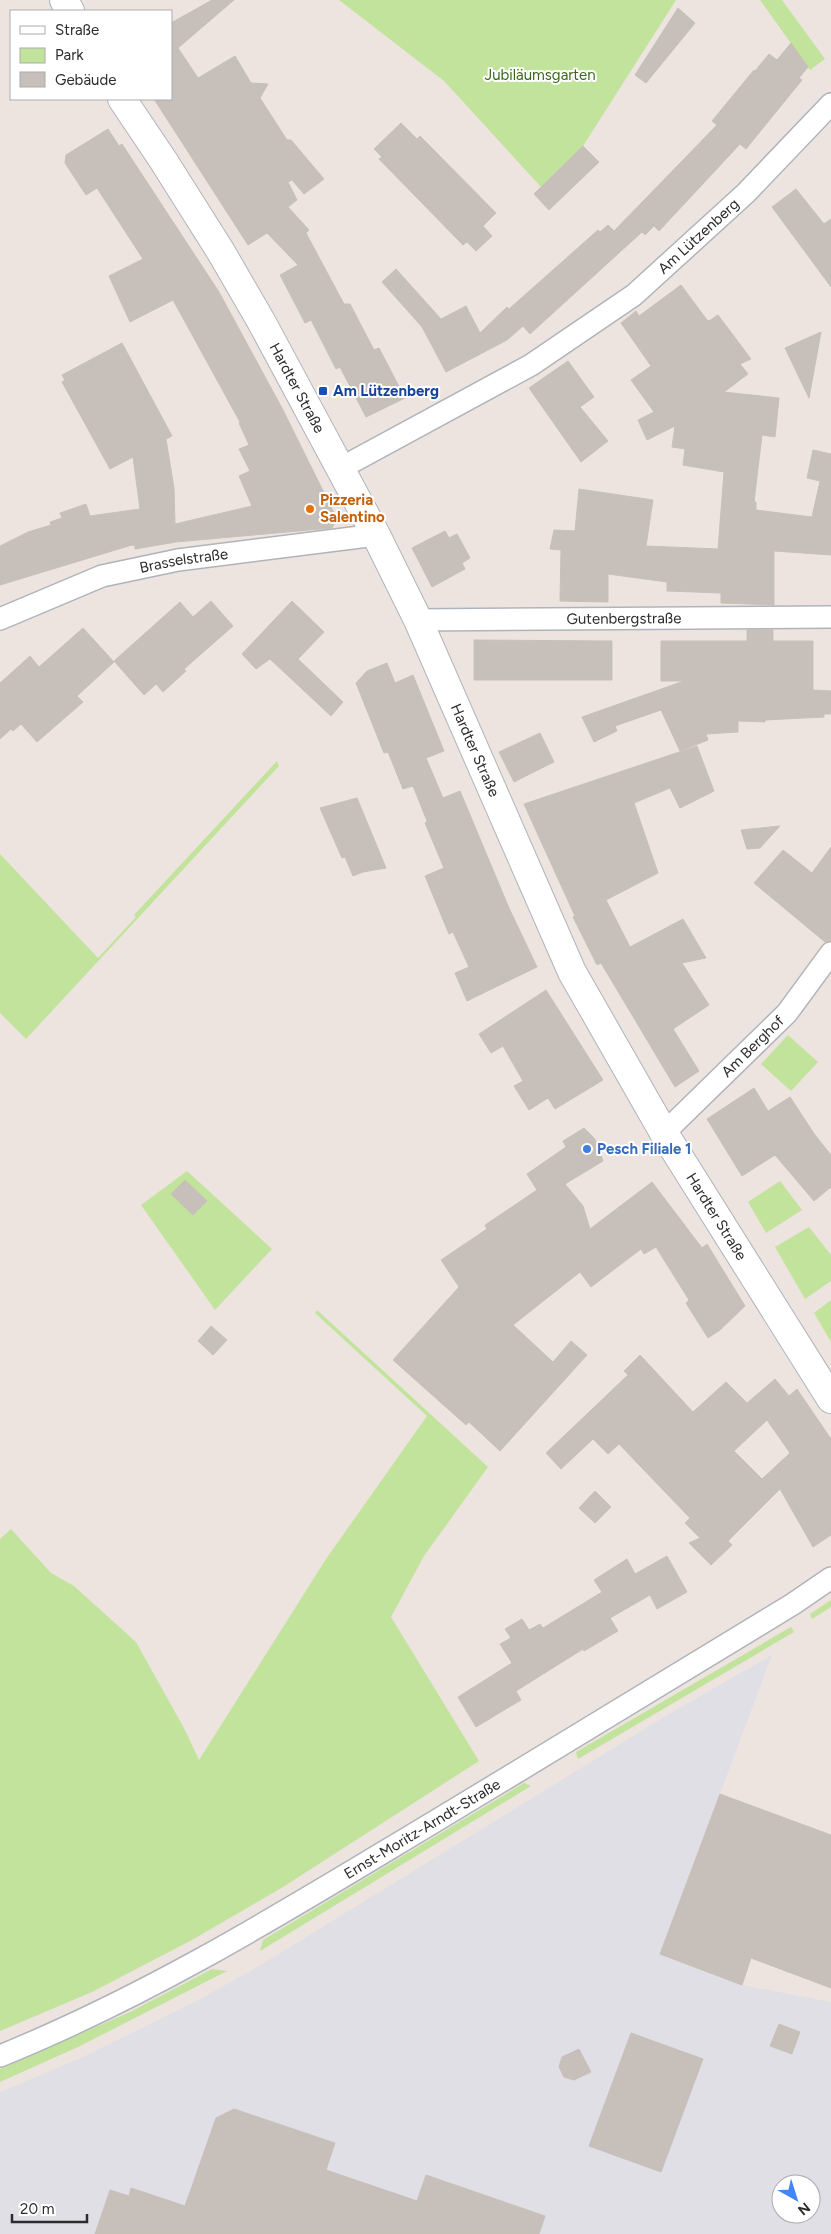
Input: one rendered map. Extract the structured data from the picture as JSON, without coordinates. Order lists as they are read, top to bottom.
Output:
{
  "streets": {
    "main road": ["Hardter Straße"],
    "street": [
      "Am Lützenberg",
      "Brasselstraße",
      "Gutenbergstraße",
      "Am Berghof",
      "Ernst-Moritz-Arndt-Straße"
    ]
  },
  "crossings": [
    ["Am Lützenberg", "Hardter Straße"],
    ["Hardter Straße", "Brasselstraße"],
    ["Hardter Straße", "Gutenbergstraße"],
    ["Hardter Straße", "Am Berghof"]
  ],
  "parks": ["Jubiläumsgarten"],
  "places": {
    "transit": ["Am Lützenberg"],
    "other": ["Pizzeria Salentino", "Pesch Filiale 1"]
  },
  "legend": ["Straße", "Park", "Gebäude"],
  "scale_bar": "20 m",
  "north": "bottom right"
}
